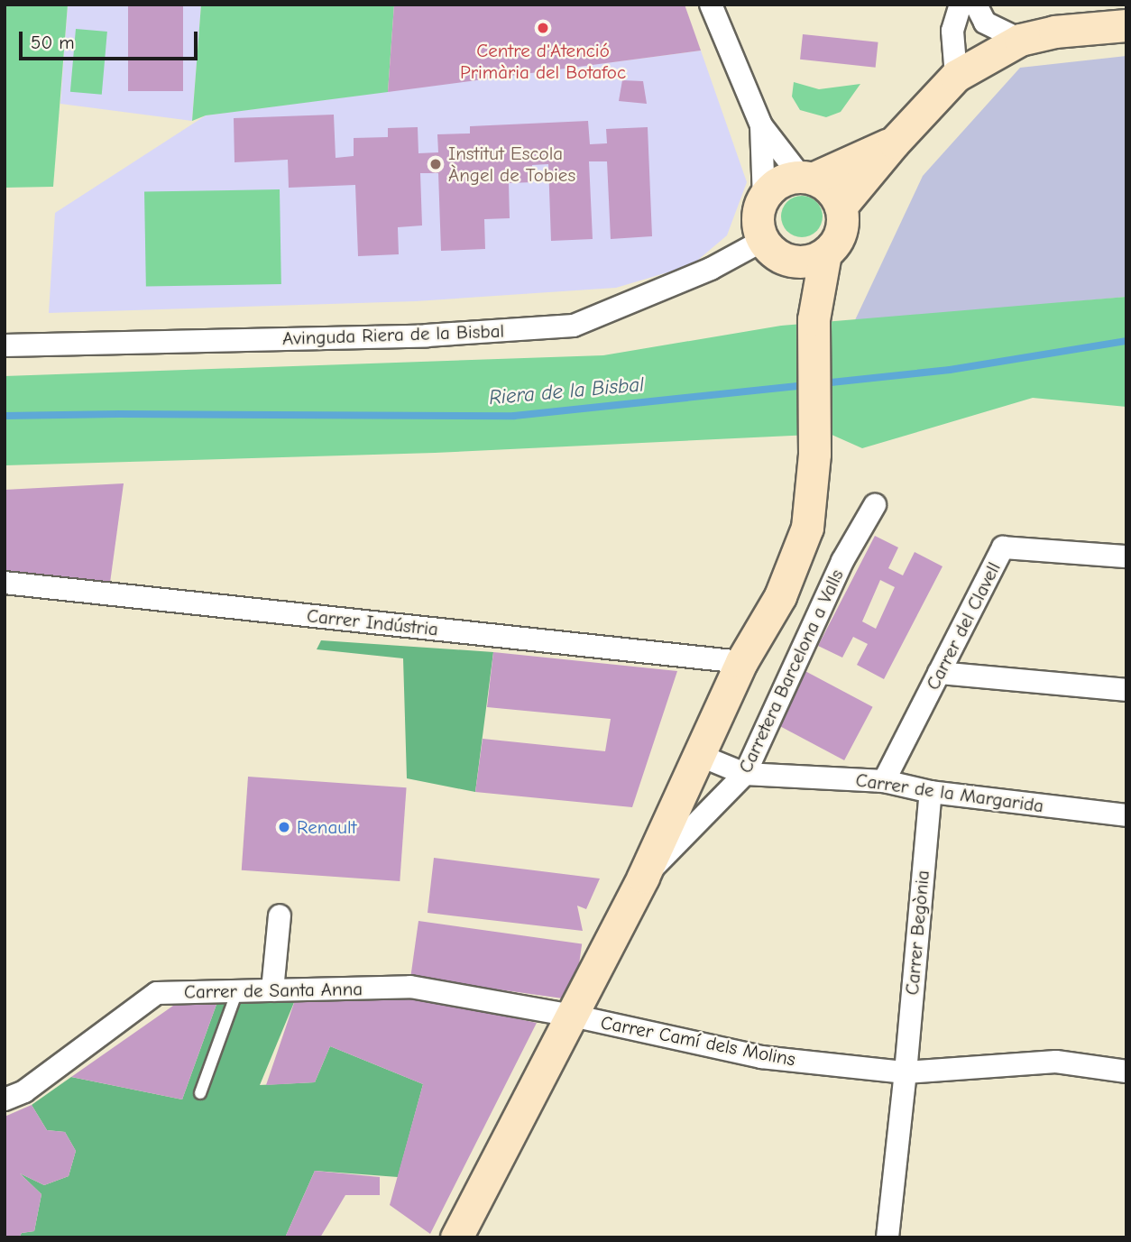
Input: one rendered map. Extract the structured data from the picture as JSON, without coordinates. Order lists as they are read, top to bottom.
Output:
{
  "streets": {
    "street": [
      "Avinguda Riera de la Bisbal",
      "Carrer Indústria",
      "Carrer del Clavell",
      "Carretera Barcelona a Valls",
      "Carrer de la Margarida",
      "Carrer Begònia",
      "Carrer de Santa Anna",
      "Carrer Camí dels Molins"
    ]
  },
  "crossings": [
    ["Carrer del Clavell", "Carrer de la Margarida"],
    ["Carretera Barcelona a Valls", "Carrer de la Margarida"],
    ["Carrer de la Margarida", "Carrer Begònia"],
    ["Carrer Begònia", "Carrer Camí dels Molins"],
    ["Carrer de Santa Anna", "Carrer Camí dels Molins"]
  ],
  "water": ["Riera de la Bisbal"],
  "places": ["Centre d'Atenció Primària del Botafoc", "Institut Escola Àngel de Tobies", "Renault"],
  "scale_bar": "50 m"
}
